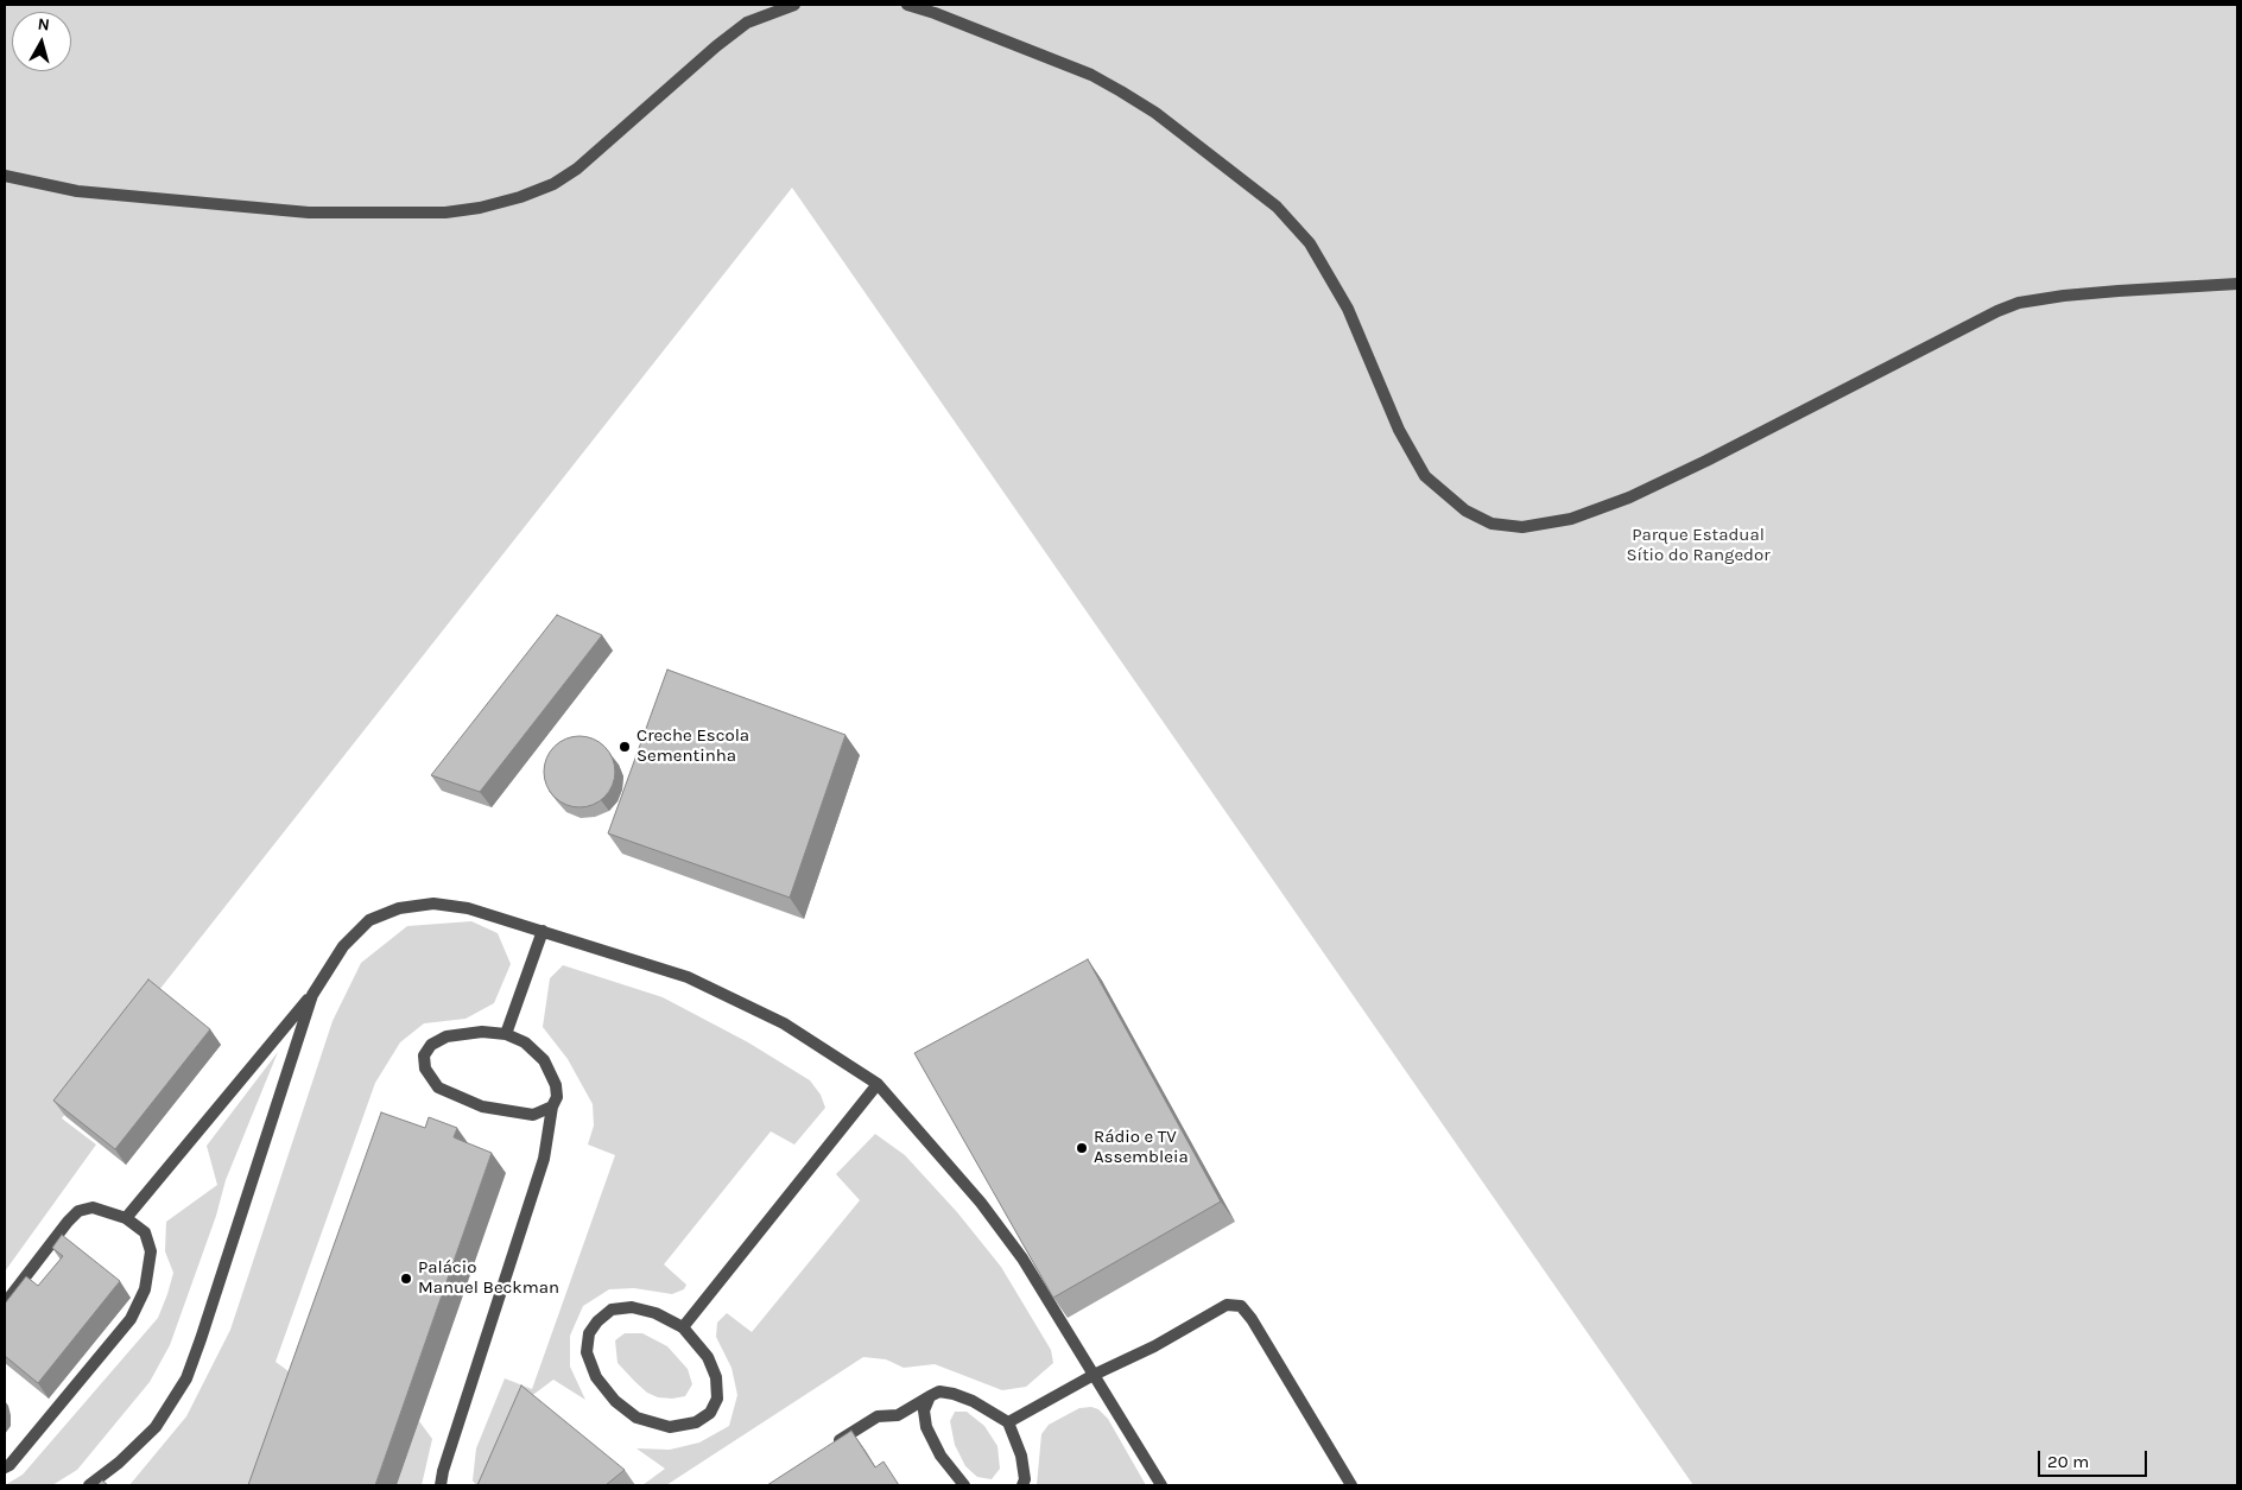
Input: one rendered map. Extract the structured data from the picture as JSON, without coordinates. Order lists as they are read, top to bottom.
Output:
{
  "parks": ["Parque Estadual Sítio do Rangedor"],
  "places": ["Creche Escola Sementinha", "Rádio e TV Assembleia", "Palácio Manuel Beckman"],
  "scale_bar": "20 m",
  "north": "top"
}
